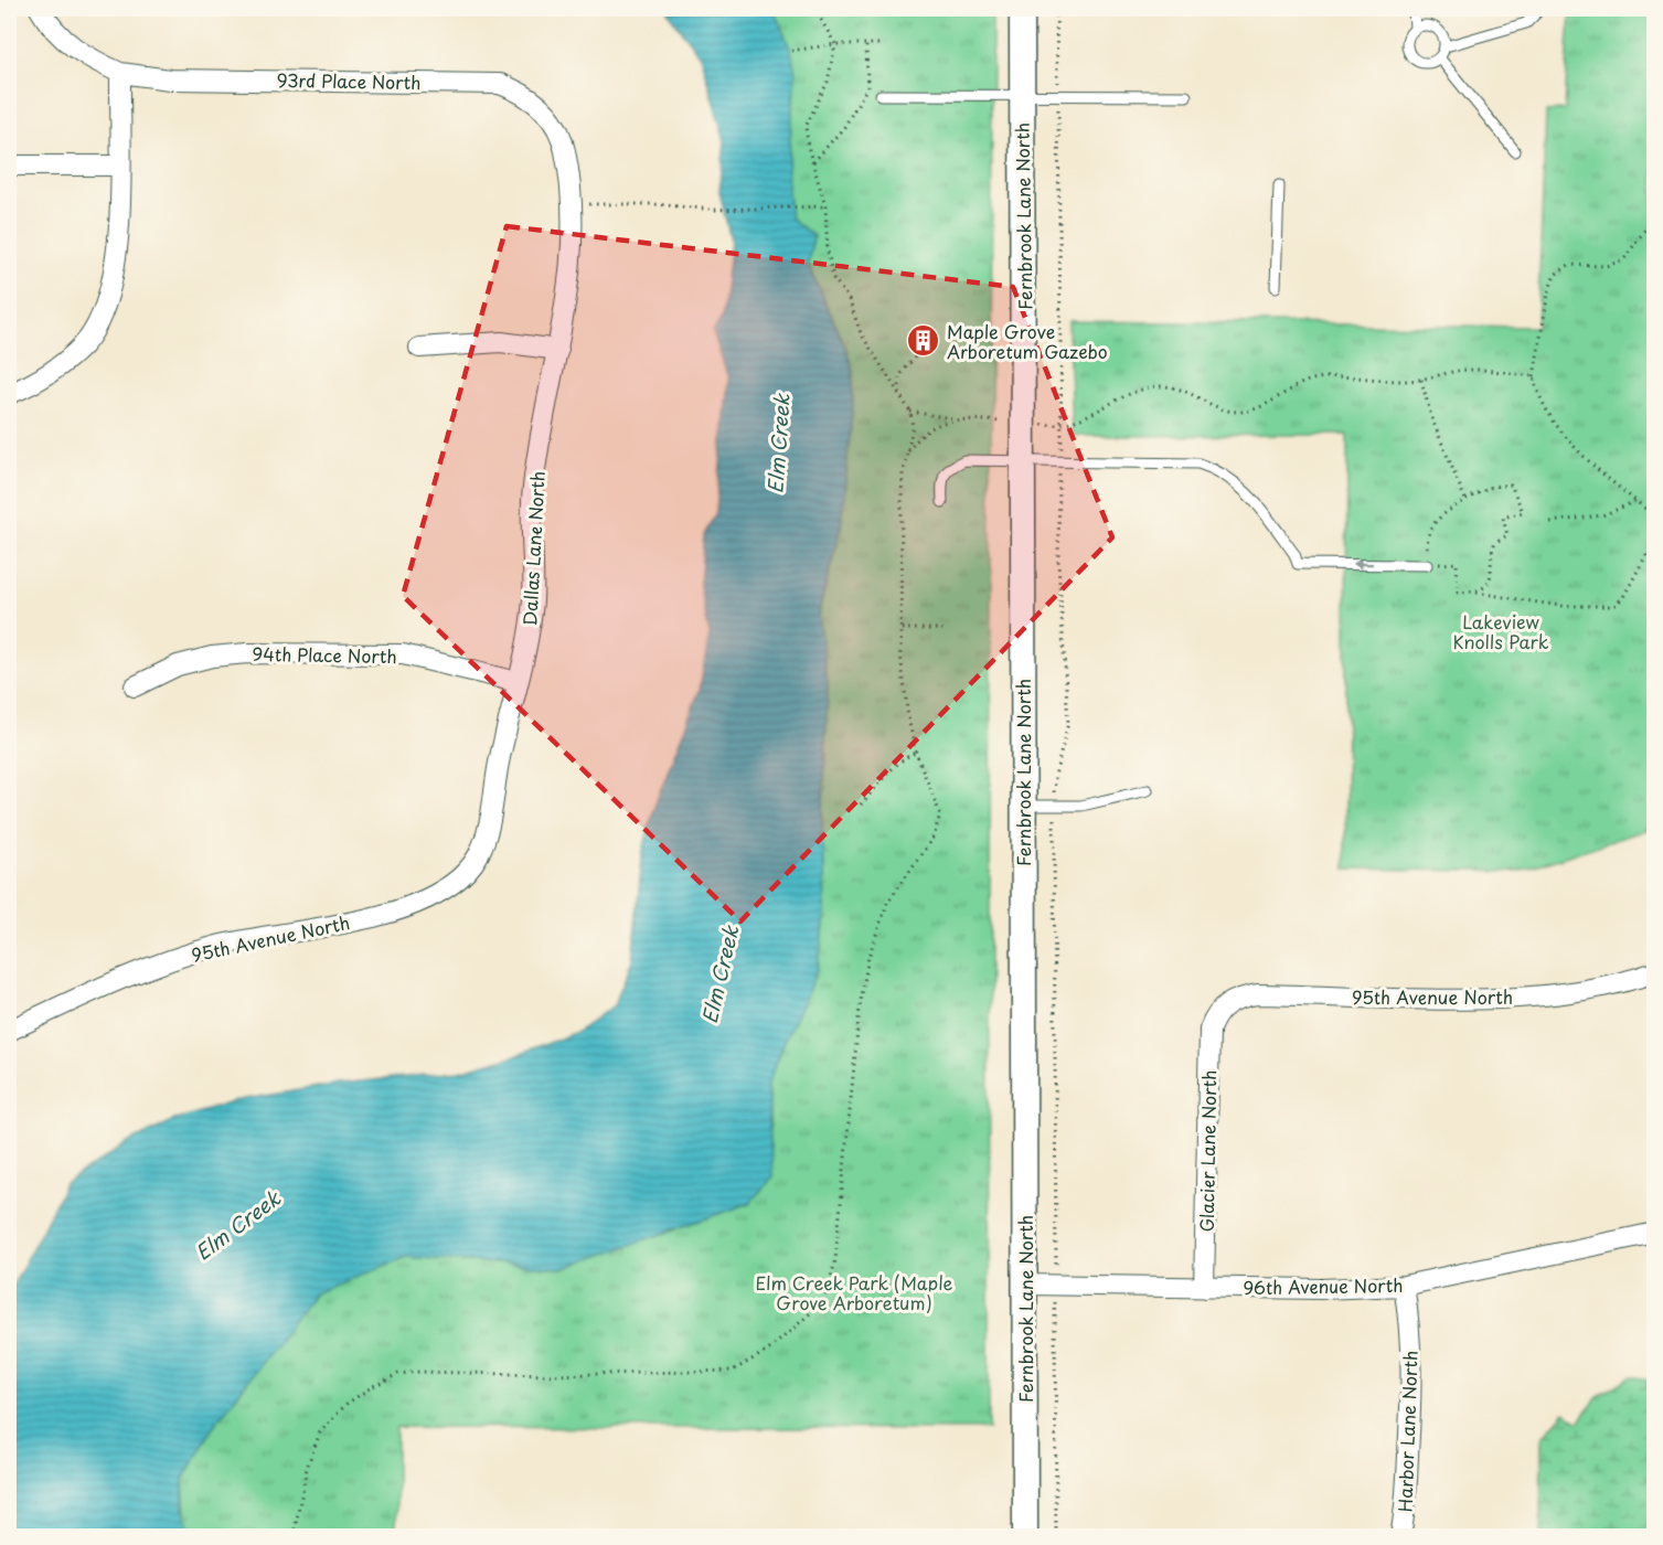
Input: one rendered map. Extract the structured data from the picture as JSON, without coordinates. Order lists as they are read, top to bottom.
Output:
{
  "streets": {
    "street": [
      "93rd Place North",
      "Fernbrook Lane North",
      "Dallas Lane North",
      "94th Place North",
      "95th Avenue North",
      "Glacier Lane North",
      "96th Avenue North",
      "Harbor Lane North"
    ]
  },
  "crossings": [
    ["93rd Place North", "Dallas Lane North"],
    ["Fernbrook Lane North", "96th Avenue North"],
    ["Dallas Lane North", "94th Place North"],
    ["Dallas Lane North", "95th Avenue North"],
    ["95th Avenue North", "Glacier Lane North"],
    ["Glacier Lane North", "96th Avenue North"],
    ["96th Avenue North", "Harbor Lane North"]
  ],
  "water": ["Elm Creek"],
  "parks": ["Lakeview Knolls Park", "Elm Creek Park (Maple Grove Arboretum)"],
  "places": {
    "building": ["Maple Grove Arboretum Gazebo"]
  }
}
